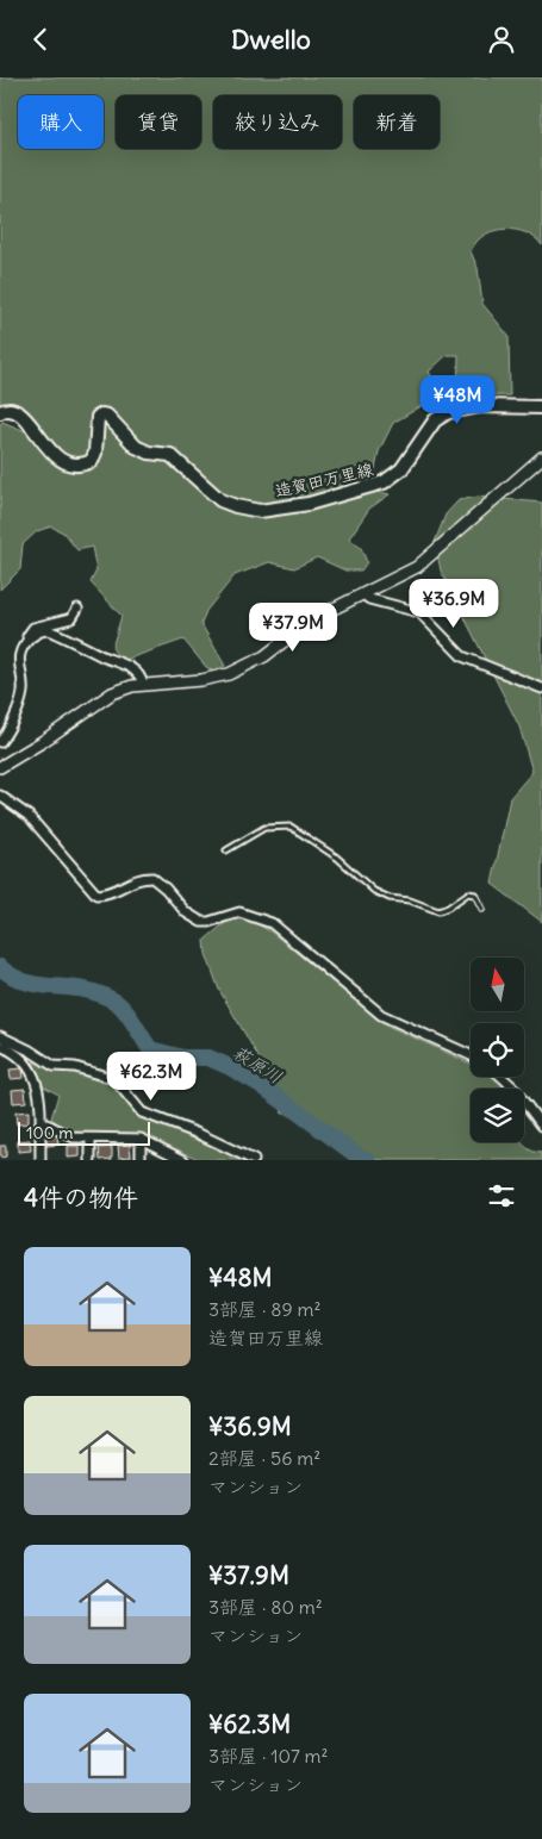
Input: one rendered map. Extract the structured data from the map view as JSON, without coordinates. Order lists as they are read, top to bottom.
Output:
{
  "streets": {
    "main road": ["造賀田万里線"]
  },
  "water": ["萩原川"],
  "scale_bar": "100 m",
  "north": "top",
  "page": {
    "header": "Dwello",
    "chip": [
      "購入",
      "賃貸",
      "絞り込み",
      "新着"
    ],
    "price": [
      "¥48M",
      "¥36.9M",
      "¥37.9M",
      "¥62.3M"
    ],
    "scale": "100 m",
    "heading": "4件の物件",
    "list": [
      {
        "name": "¥48M",
        "note": "3部屋 · 89 m² · 造賀田万里線"
      },
      {
        "name": "¥36.9M",
        "note": "2部屋 · 56 m² · マンション"
      },
      {
        "name": "¥37.9M",
        "note": "3部屋 · 80 m² · マンション"
      },
      {
        "name": "¥62.3M",
        "note": "3部屋 · 107 m² · マンション"
      }
    ]
  }
}
